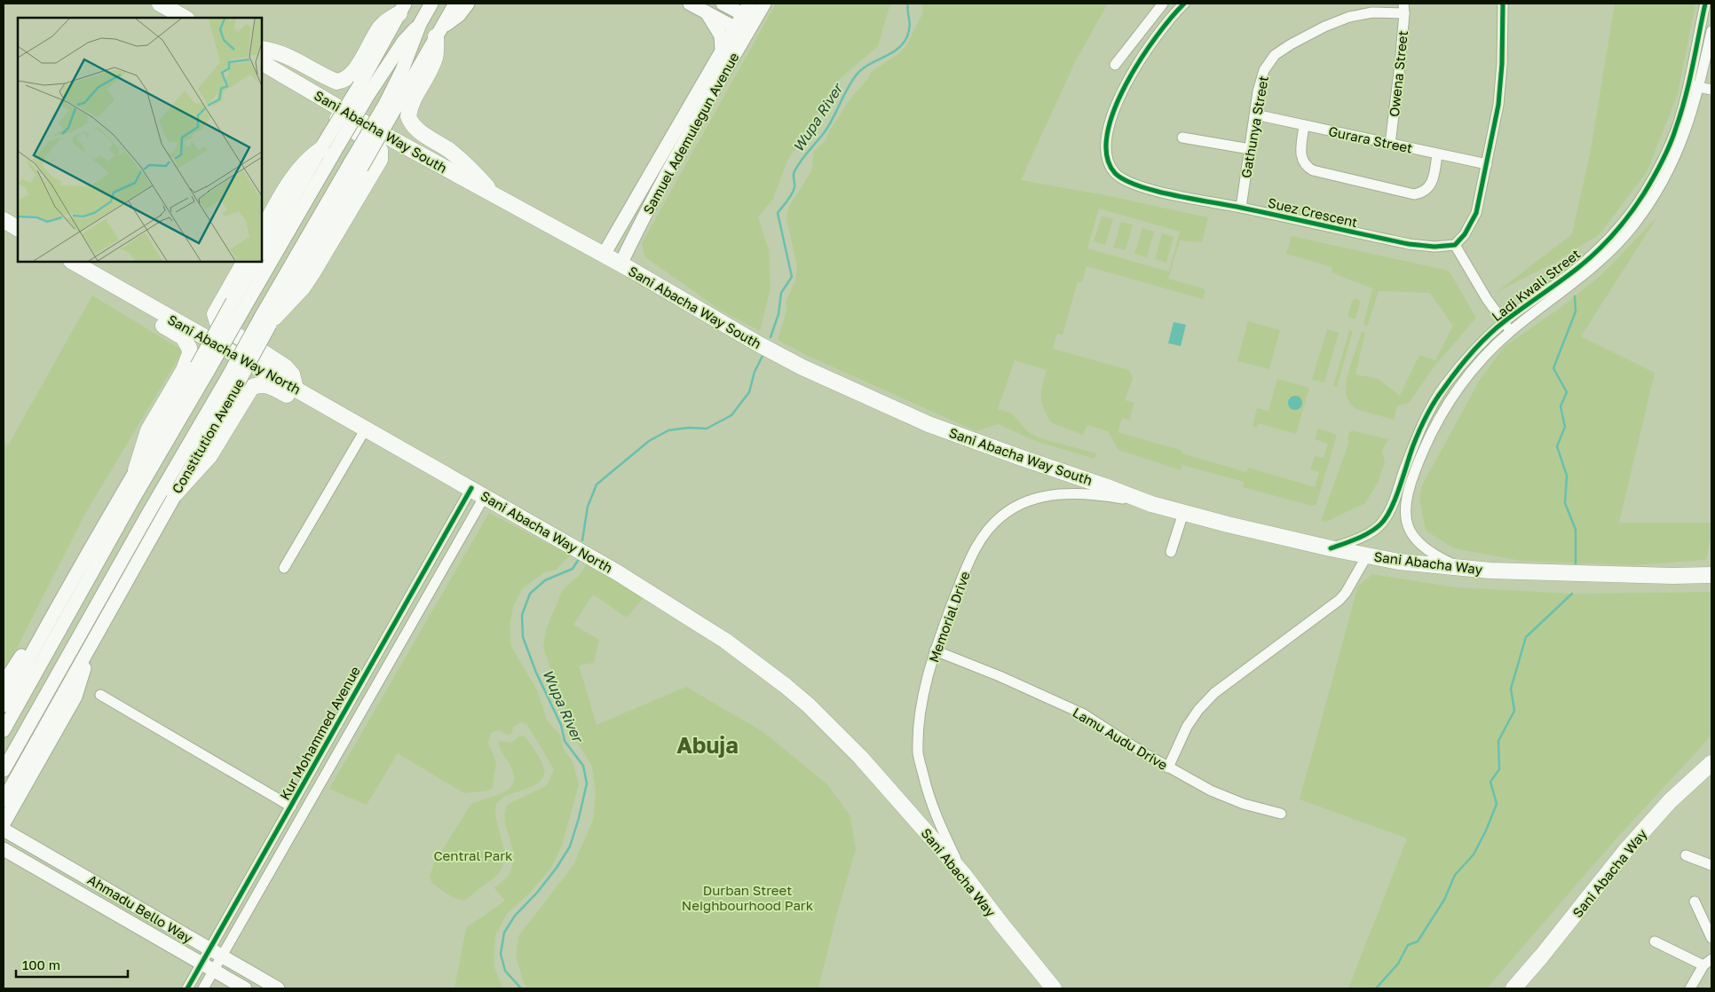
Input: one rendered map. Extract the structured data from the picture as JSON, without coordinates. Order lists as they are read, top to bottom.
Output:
{
  "streets": {
    "highway": ["Sani Abacha Way South", "Sani Abacha Way North", "Sani Abacha Way"],
    "main road": ["Samuel Ademulegun Avenue", "Constitution Avenue", "Ahmadu Bello Way"],
    "street": [
      "Owena Street",
      "Gathunya Street",
      "Gurara Street",
      "Suez Crescent",
      "Ladi Kwali Street",
      "Memorial Drive",
      "Kur Mohammed Avenue",
      "Lamu Audu Drive"
    ]
  },
  "crossings": [
    ["Owena Street", "Gathunya Street"],
    ["Owena Street", "Gurara Street"],
    ["Gathunya Street", "Gurara Street"],
    ["Gathunya Street", "Suez Crescent"],
    ["Sani Abacha Way South", "Samuel Ademulegun Avenue"],
    ["Sani Abacha Way South", "Sani Abacha Way"],
    ["Sani Abacha Way South", "Memorial Drive"],
    ["Ladi Kwali Street", "Sani Abacha Way"],
    ["Sani Abacha Way North", "Sani Abacha Way"],
    ["Sani Abacha Way North", "Kur Mohammed Avenue"],
    ["Sani Abacha Way", "Memorial Drive"],
    ["Memorial Drive", "Lamu Audu Drive"],
    ["Kur Mohammed Avenue", "Ahmadu Bello Way"]
  ],
  "districts": ["Abuja"],
  "water": ["Wupa River"],
  "parks": ["Central Park", "Durban Street Neighbourhood Park"],
  "scale_bar": "100 m"
}
